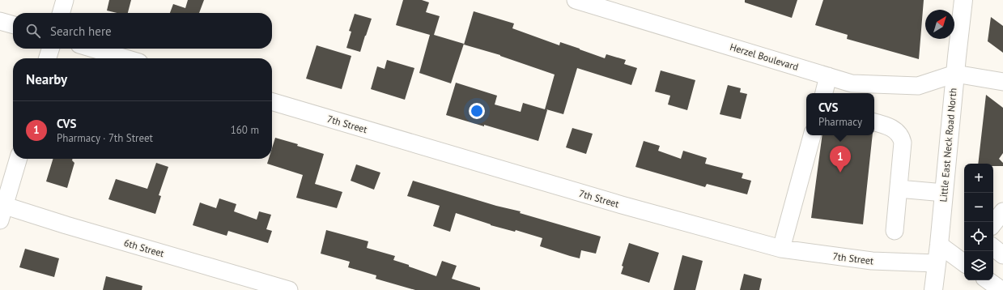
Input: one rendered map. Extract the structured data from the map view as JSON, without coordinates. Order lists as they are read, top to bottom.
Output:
{
  "streets": {
    "main road": ["Little East Neck Road North"],
    "street": ["Herzel Boulevard", "7th Street", "6th Street"]
  },
  "crossings": [
    ["Herzel Boulevard", "Little East Neck Road North"],
    ["7th Street", "Little East Neck Road North"]
  ],
  "north": "top right",
  "page": {
    "search": "Search here",
    "heading": "Nearby",
    "popup": ["CVS", "Pharmacy"],
    "list": [
      {
        "mark": "1",
        "name": "CVS",
        "note": "Pharmacy · 7th Street",
        "value": "160 m"
      }
    ],
    "pins": "1",
    "map_buttons": ["+", "−"]
  }
}
